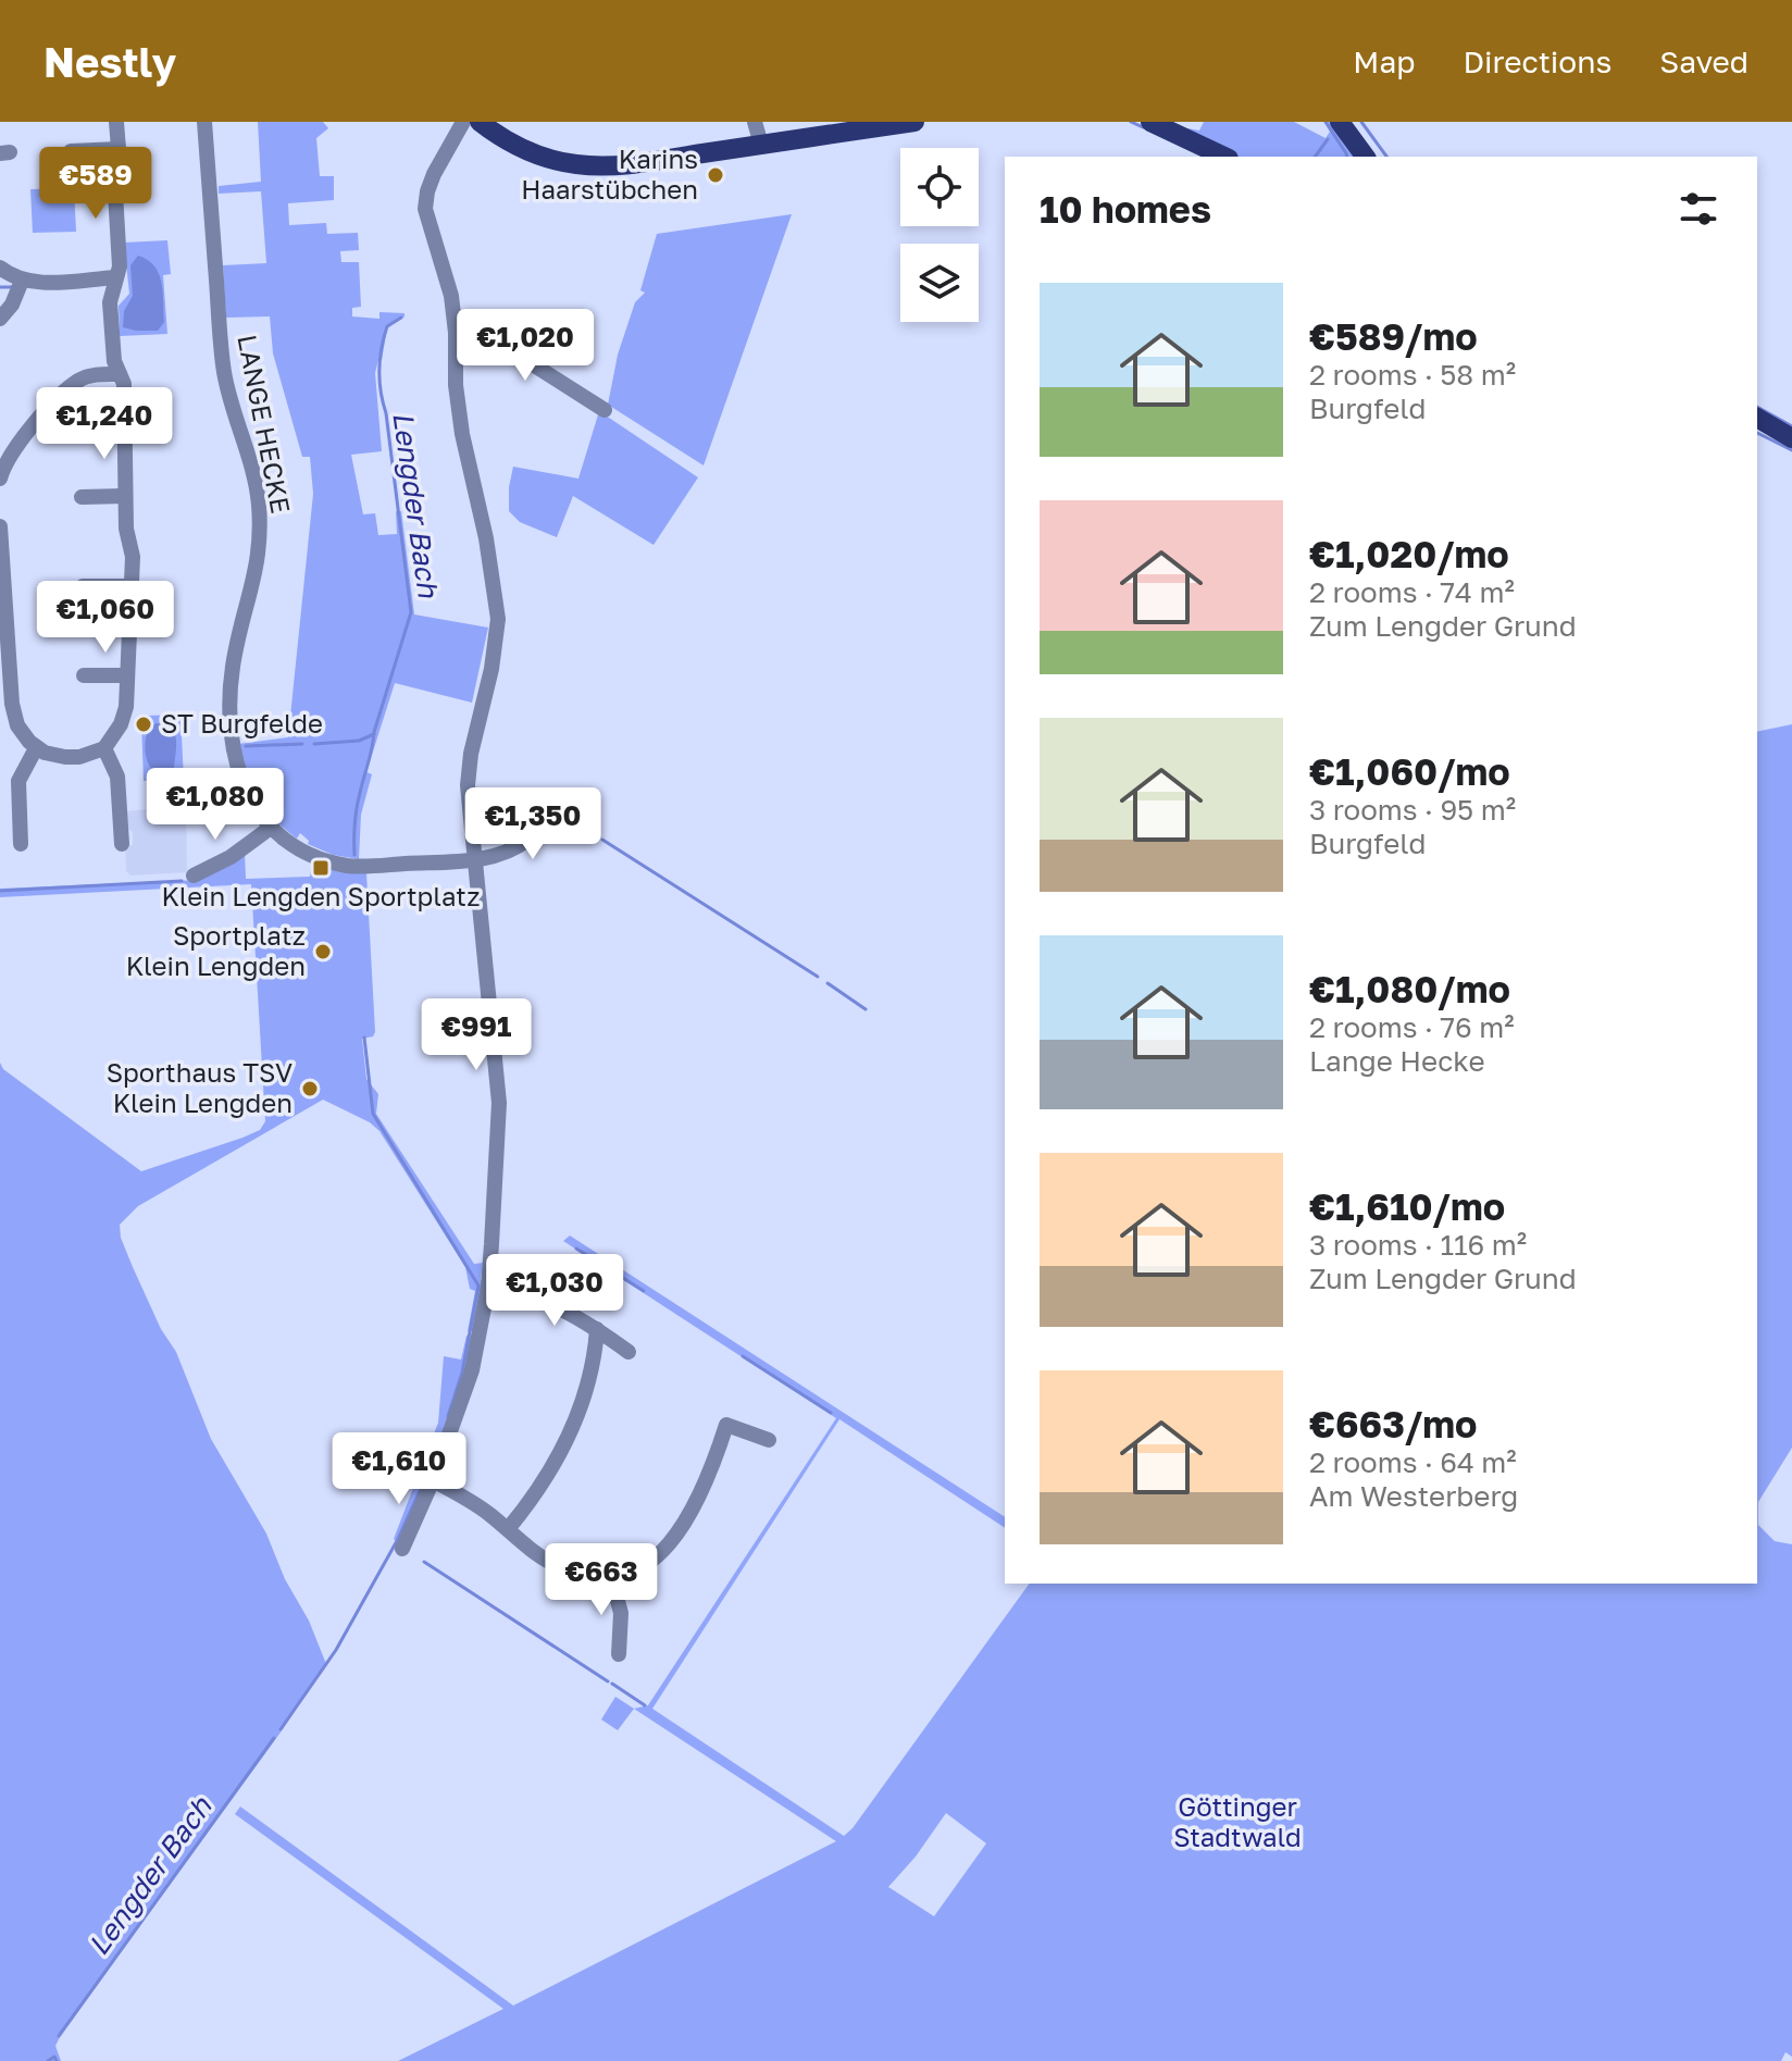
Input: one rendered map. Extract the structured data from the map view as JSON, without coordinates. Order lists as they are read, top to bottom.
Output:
{
  "streets": {
    "street": ["LANGE HECKE"]
  },
  "water": ["Lengder Bach"],
  "parks": ["Göttinger Stadtwald"],
  "places": {
    "other": [
      "Karins Haarstübchen",
      "ST Burgfelde",
      "Sportplatz Klein Lengden",
      "Sporthaus TSV Klein Lengden"
    ],
    "transit": ["Klein Lengden Sportplatz"]
  },
  "page": {
    "header": "Nestly",
    "nav": ["Map", "Directions", "Saved"],
    "price": [
      "€589",
      "€1,020",
      "€1,240",
      "€1,060",
      "€1,080",
      "€1,350",
      "€991",
      "€1,030",
      "€1,610",
      "€663"
    ],
    "heading": "10 homes",
    "list": [
      {
        "name": "€589/mo",
        "note": "2 rooms · 58 m² · Burgfeld"
      },
      {
        "name": "€1,020/mo",
        "note": "2 rooms · 74 m² · Zum Lengder Grund"
      },
      {
        "name": "€1,060/mo",
        "note": "3 rooms · 95 m² · Burgfeld"
      },
      {
        "name": "€1,080/mo",
        "note": "2 rooms · 76 m² · Lange Hecke"
      },
      {
        "name": "€1,610/mo",
        "note": "3 rooms · 116 m² · Zum Lengder Grund"
      },
      {
        "name": "€663/mo",
        "note": "2 rooms · 64 m² · Am Westerberg"
      }
    ]
  }
}
